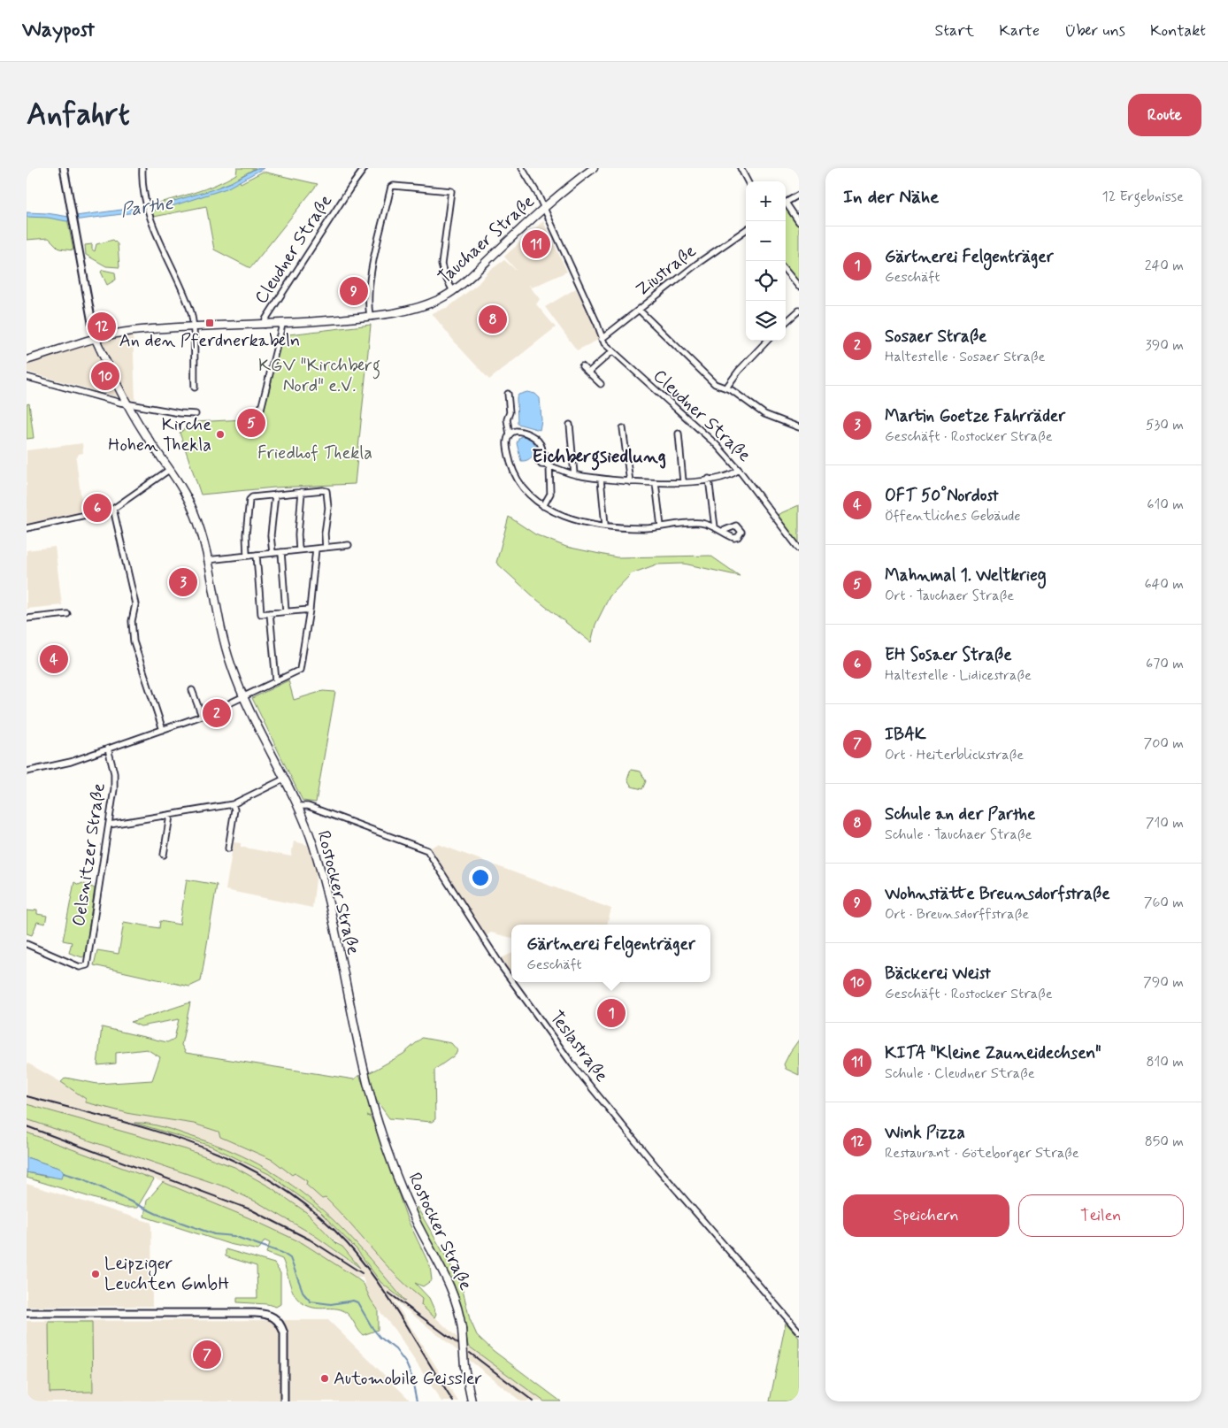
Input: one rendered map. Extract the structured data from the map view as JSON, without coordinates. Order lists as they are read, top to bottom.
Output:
{
  "streets": {
    "main road": ["Tauchaer Straße", "Rostocker Straße"],
    "street": [
      "Cleudner Straße",
      "Ziustraße",
      "Oelsnitzer Straße",
      "Teslastraße"
    ]
  },
  "crossings": [
    ["Tauchaer Straße", "Cleudner Straße"],
    ["Tauchaer Straße", "Rostocker Straße"],
    ["Cleudner Straße", "Ziustraße"],
    ["Rostocker Straße", "Teslastraße"]
  ],
  "districts": ["Eichbergsiedlung"],
  "water": ["Parthe"],
  "parks": ["KGV \"Kirchberg Nord\" e.V.", "Friedhof Thekla"],
  "places": {
    "transit": ["An den Pferdnerkabeln"],
    "other": ["Kirche Hohen Thekla", "Leipziger Leuchten GmbH", "Automobile Geissler"]
  },
  "page": {
    "header": "Waypost",
    "nav": [
      "Start",
      "Karte",
      "Über uns",
      "Kontakt"
    ],
    "buttons": [
      "Route",
      ["Speichern", "Teilen"]
    ],
    "title": "Anfahrt",
    "heading": ["In der Nähe", "12 Ergebnisse"],
    "map_buttons": ["+", "−"],
    "list": [
      {
        "mark": "1",
        "name": "Gärtnerei Felgenträger",
        "note": "Geschäft",
        "value": "240 m"
      },
      {
        "mark": "2",
        "name": "Sosaer Straße",
        "note": "Haltestelle · Sosaer Straße",
        "value": "390 m"
      },
      {
        "mark": "3",
        "name": "Martin Goetze Fahrräder",
        "note": "Geschäft · Rostocker Straße",
        "value": "530 m"
      },
      {
        "mark": "4",
        "name": "OFT 50°Nordost",
        "note": "Öffentliches Gebäude",
        "value": "610 m"
      },
      {
        "mark": "5",
        "name": "Mahnmal 1. Weltkrieg",
        "note": "Ort · Tauchaer Straße",
        "value": "640 m"
      },
      {
        "mark": "6",
        "name": "EH Sosaer Straße",
        "note": "Haltestelle · Lidicestraße",
        "value": "670 m"
      },
      {
        "mark": "7",
        "name": "IBAK",
        "note": "Ort · Heiterblickstraße",
        "value": "700 m"
      },
      {
        "mark": "8",
        "name": "Schule an der Parthe",
        "note": "Schule · Tauchaer Straße",
        "value": "710 m"
      },
      {
        "mark": "9",
        "name": "Wohnstätte Breunsdorfstraße",
        "note": "Ort · Breunsdorffstraße",
        "value": "760 m"
      },
      {
        "mark": "10",
        "name": "Bäckerei Weist",
        "note": "Geschäft · Rostocker Straße",
        "value": "790 m"
      },
      {
        "mark": "11",
        "name": "KITA \"Kleine Zauneidechsen\"",
        "note": "Schule · Cleudner Straße",
        "value": "810 m"
      },
      {
        "mark": "12",
        "name": "Wink Pizza",
        "note": "Restaurant · Göteborger Straße",
        "value": "850 m"
      }
    ],
    "pins": [
      "11",
      "9",
      "8",
      "12",
      "10",
      "5",
      "6",
      "3",
      "4",
      "2",
      "1",
      "7"
    ],
    "popup": ["Gärtnerei Felgenträger", "Geschäft"]
  }
}
